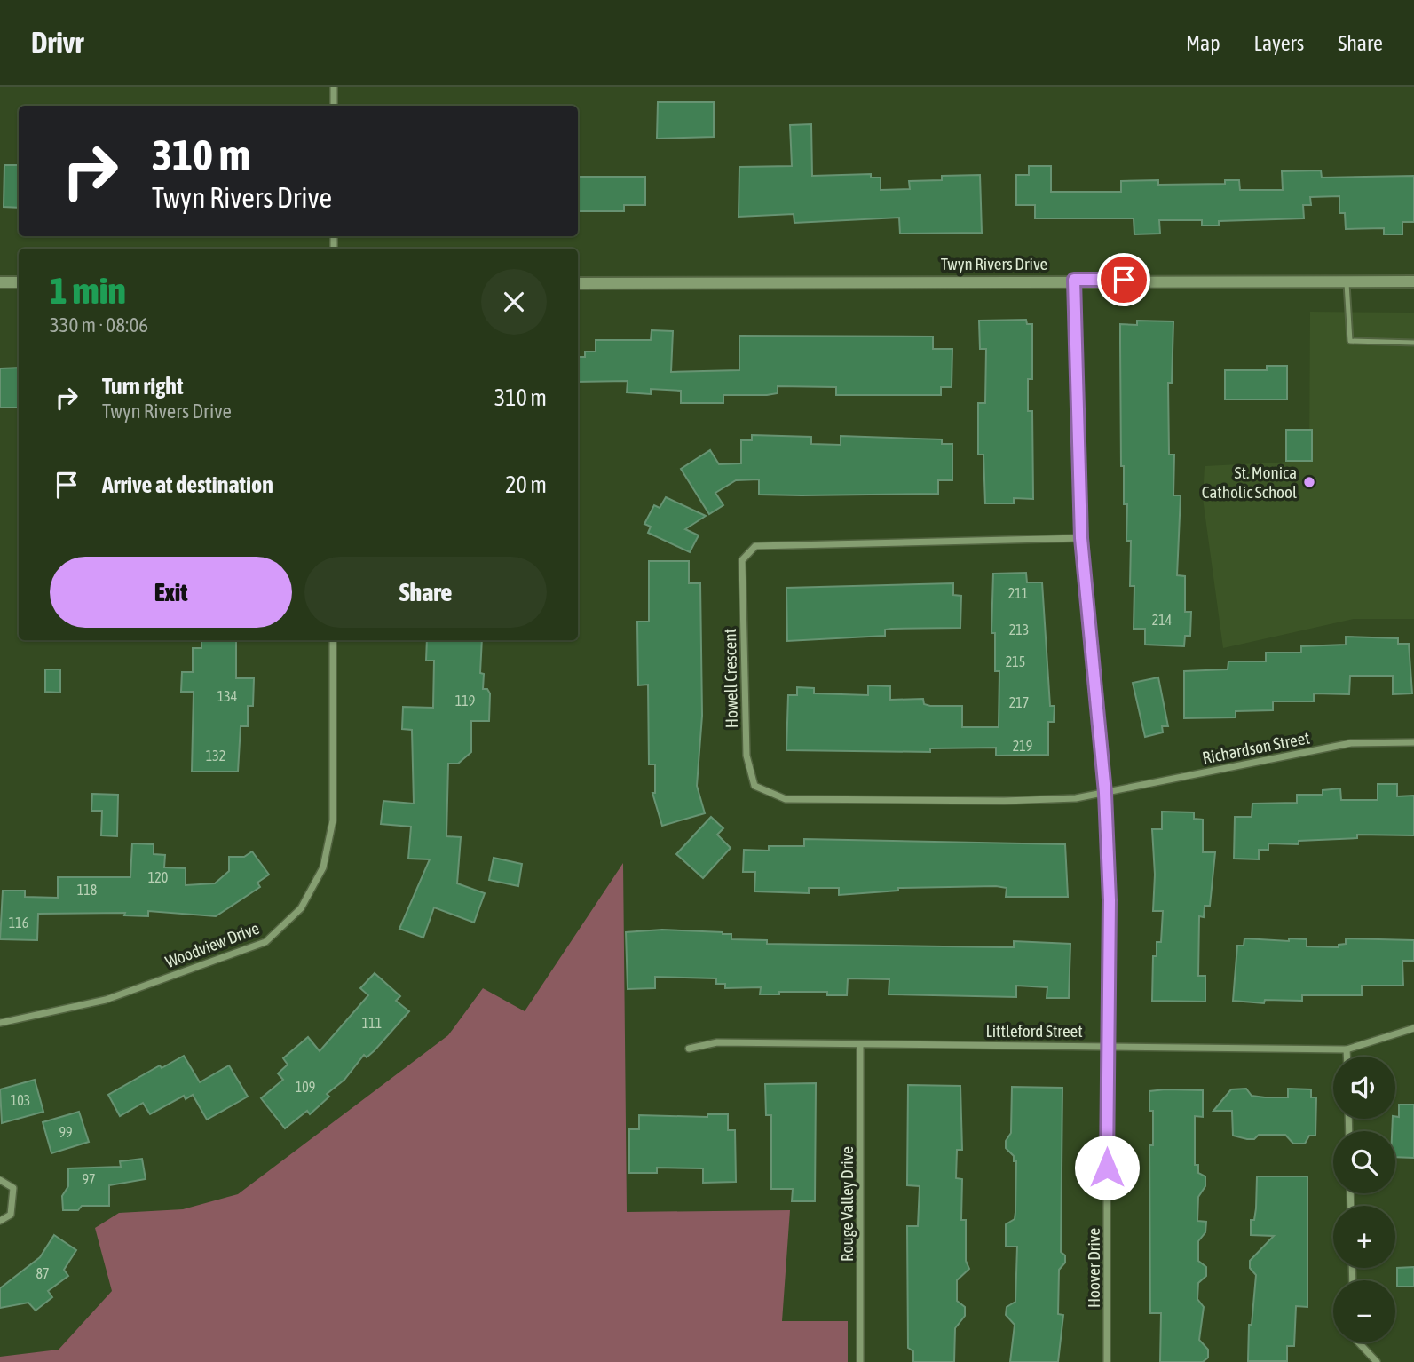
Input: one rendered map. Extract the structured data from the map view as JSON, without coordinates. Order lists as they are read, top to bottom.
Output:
{
  "streets": {
    "street": [
      "Twyn Rivers Drive",
      "Howell Crescent",
      "Richardson Street",
      "Woodview Drive",
      "Littleford Street",
      "Rouge Valley Drive",
      "Hoover Drive"
    ]
  },
  "crossings": [
    ["Twyn Rivers Drive", "Hoover Drive"],
    ["Howell Crescent", "Richardson Street"],
    ["Howell Crescent", "Hoover Drive"],
    ["Richardson Street", "Hoover Drive"],
    ["Littleford Street", "Rouge Valley Drive"],
    ["Littleford Street", "Hoover Drive"]
  ],
  "places": ["St. Monica Catholic School"],
  "house_numbers": [
    "211",
    "214",
    "213",
    "215",
    "134",
    "119",
    "217",
    "219",
    "132",
    "120",
    "118",
    "116",
    "111",
    "109",
    "103",
    "99",
    "97",
    "87"
  ],
  "page": {
    "header": "Drivr",
    "nav": ["Map", "Layers", "Share"],
    "turn": ["310 m", "Twyn Rivers Drive"],
    "heading": ["1 min", "330 m · 08:06"],
    "list": [
      {
        "name": "Turn right",
        "note": "Twyn Rivers Drive",
        "value": "310 m"
      },
      {
        "name": "Arrive at destination",
        "value": "20 m"
      }
    ],
    "buttons": ["Exit", "Share"],
    "map_buttons": ["+", "−"]
  }
}
